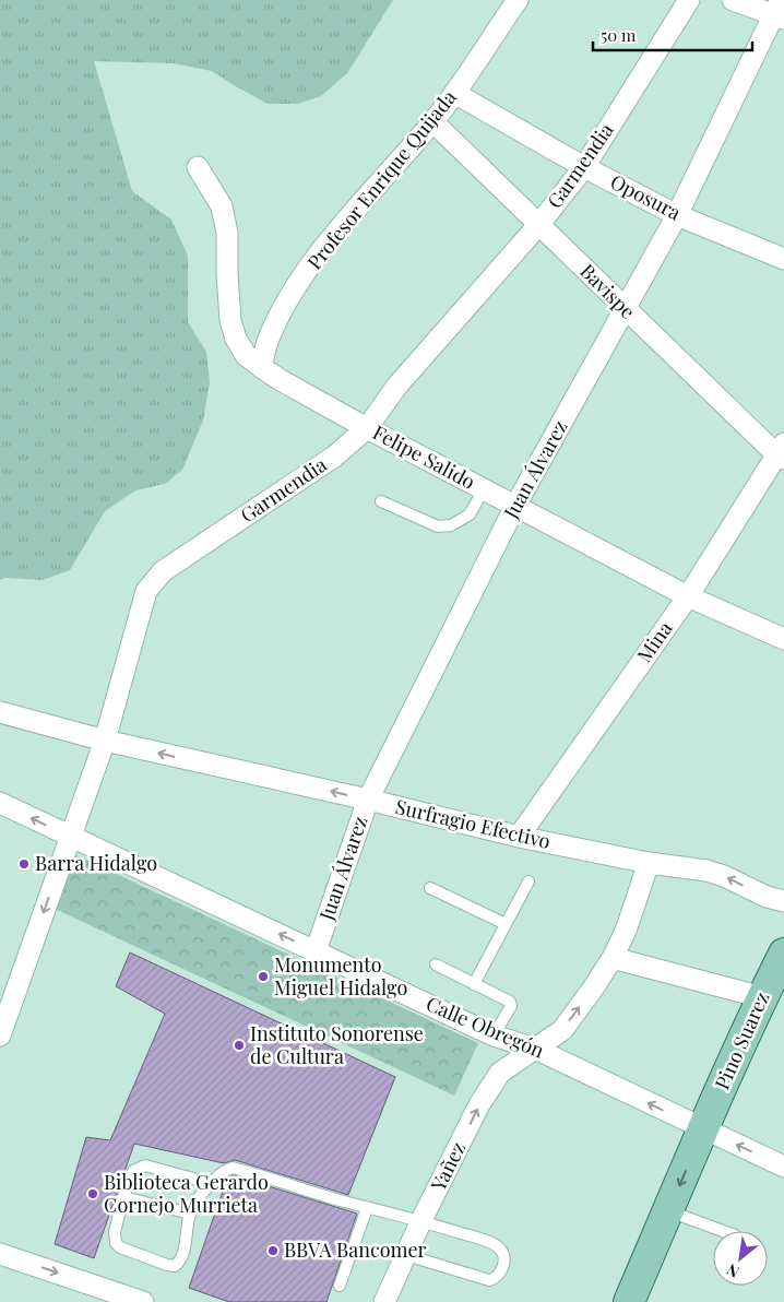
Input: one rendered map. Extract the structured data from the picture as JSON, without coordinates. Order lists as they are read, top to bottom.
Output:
{
  "streets": {
    "main road": ["Pino Suarez"],
    "street": [
      "Garmendia",
      "Profesor Enrique Quijada",
      "Oposura",
      "Bavispe",
      "Felipe Salido",
      "Juan Álvarez",
      "Mina",
      "Surfragio Efectivo",
      "Calle Obregón",
      "Yañez"
    ]
  },
  "crossings": [
    ["Garmendia", "Oposura"],
    ["Garmendia", "Bavispe"],
    ["Garmendia", "Felipe Salido"],
    ["Garmendia", "Surfragio Efectivo"],
    ["Garmendia", "Calle Obregón"],
    ["Profesor Enrique Quijada", "Oposura"],
    ["Profesor Enrique Quijada", "Bavispe"],
    ["Profesor Enrique Quijada", "Felipe Salido"],
    ["Oposura", "Juan Álvarez"],
    ["Bavispe", "Juan Álvarez"],
    ["Bavispe", "Mina"],
    ["Felipe Salido", "Juan Álvarez"],
    ["Felipe Salido", "Mina"],
    ["Juan Álvarez", "Surfragio Efectivo"],
    ["Juan Álvarez", "Calle Obregón"],
    ["Mina", "Surfragio Efectivo"],
    ["Surfragio Efectivo", "Yañez"],
    ["Calle Obregón", "Pino Suarez"],
    ["Calle Obregón", "Yañez"]
  ],
  "one_way": ["Calle Obregón", "Yañez"],
  "places": [
    "Barra Hidalgo",
    "Monumento Miguel Hidalgo",
    "Instituto Sonorense de Cultura",
    "Biblioteca Gerardo Cornejo Murrieta",
    "BBVA Bancomer"
  ],
  "scale_bar": "50 m",
  "north": "bottom left"
}
